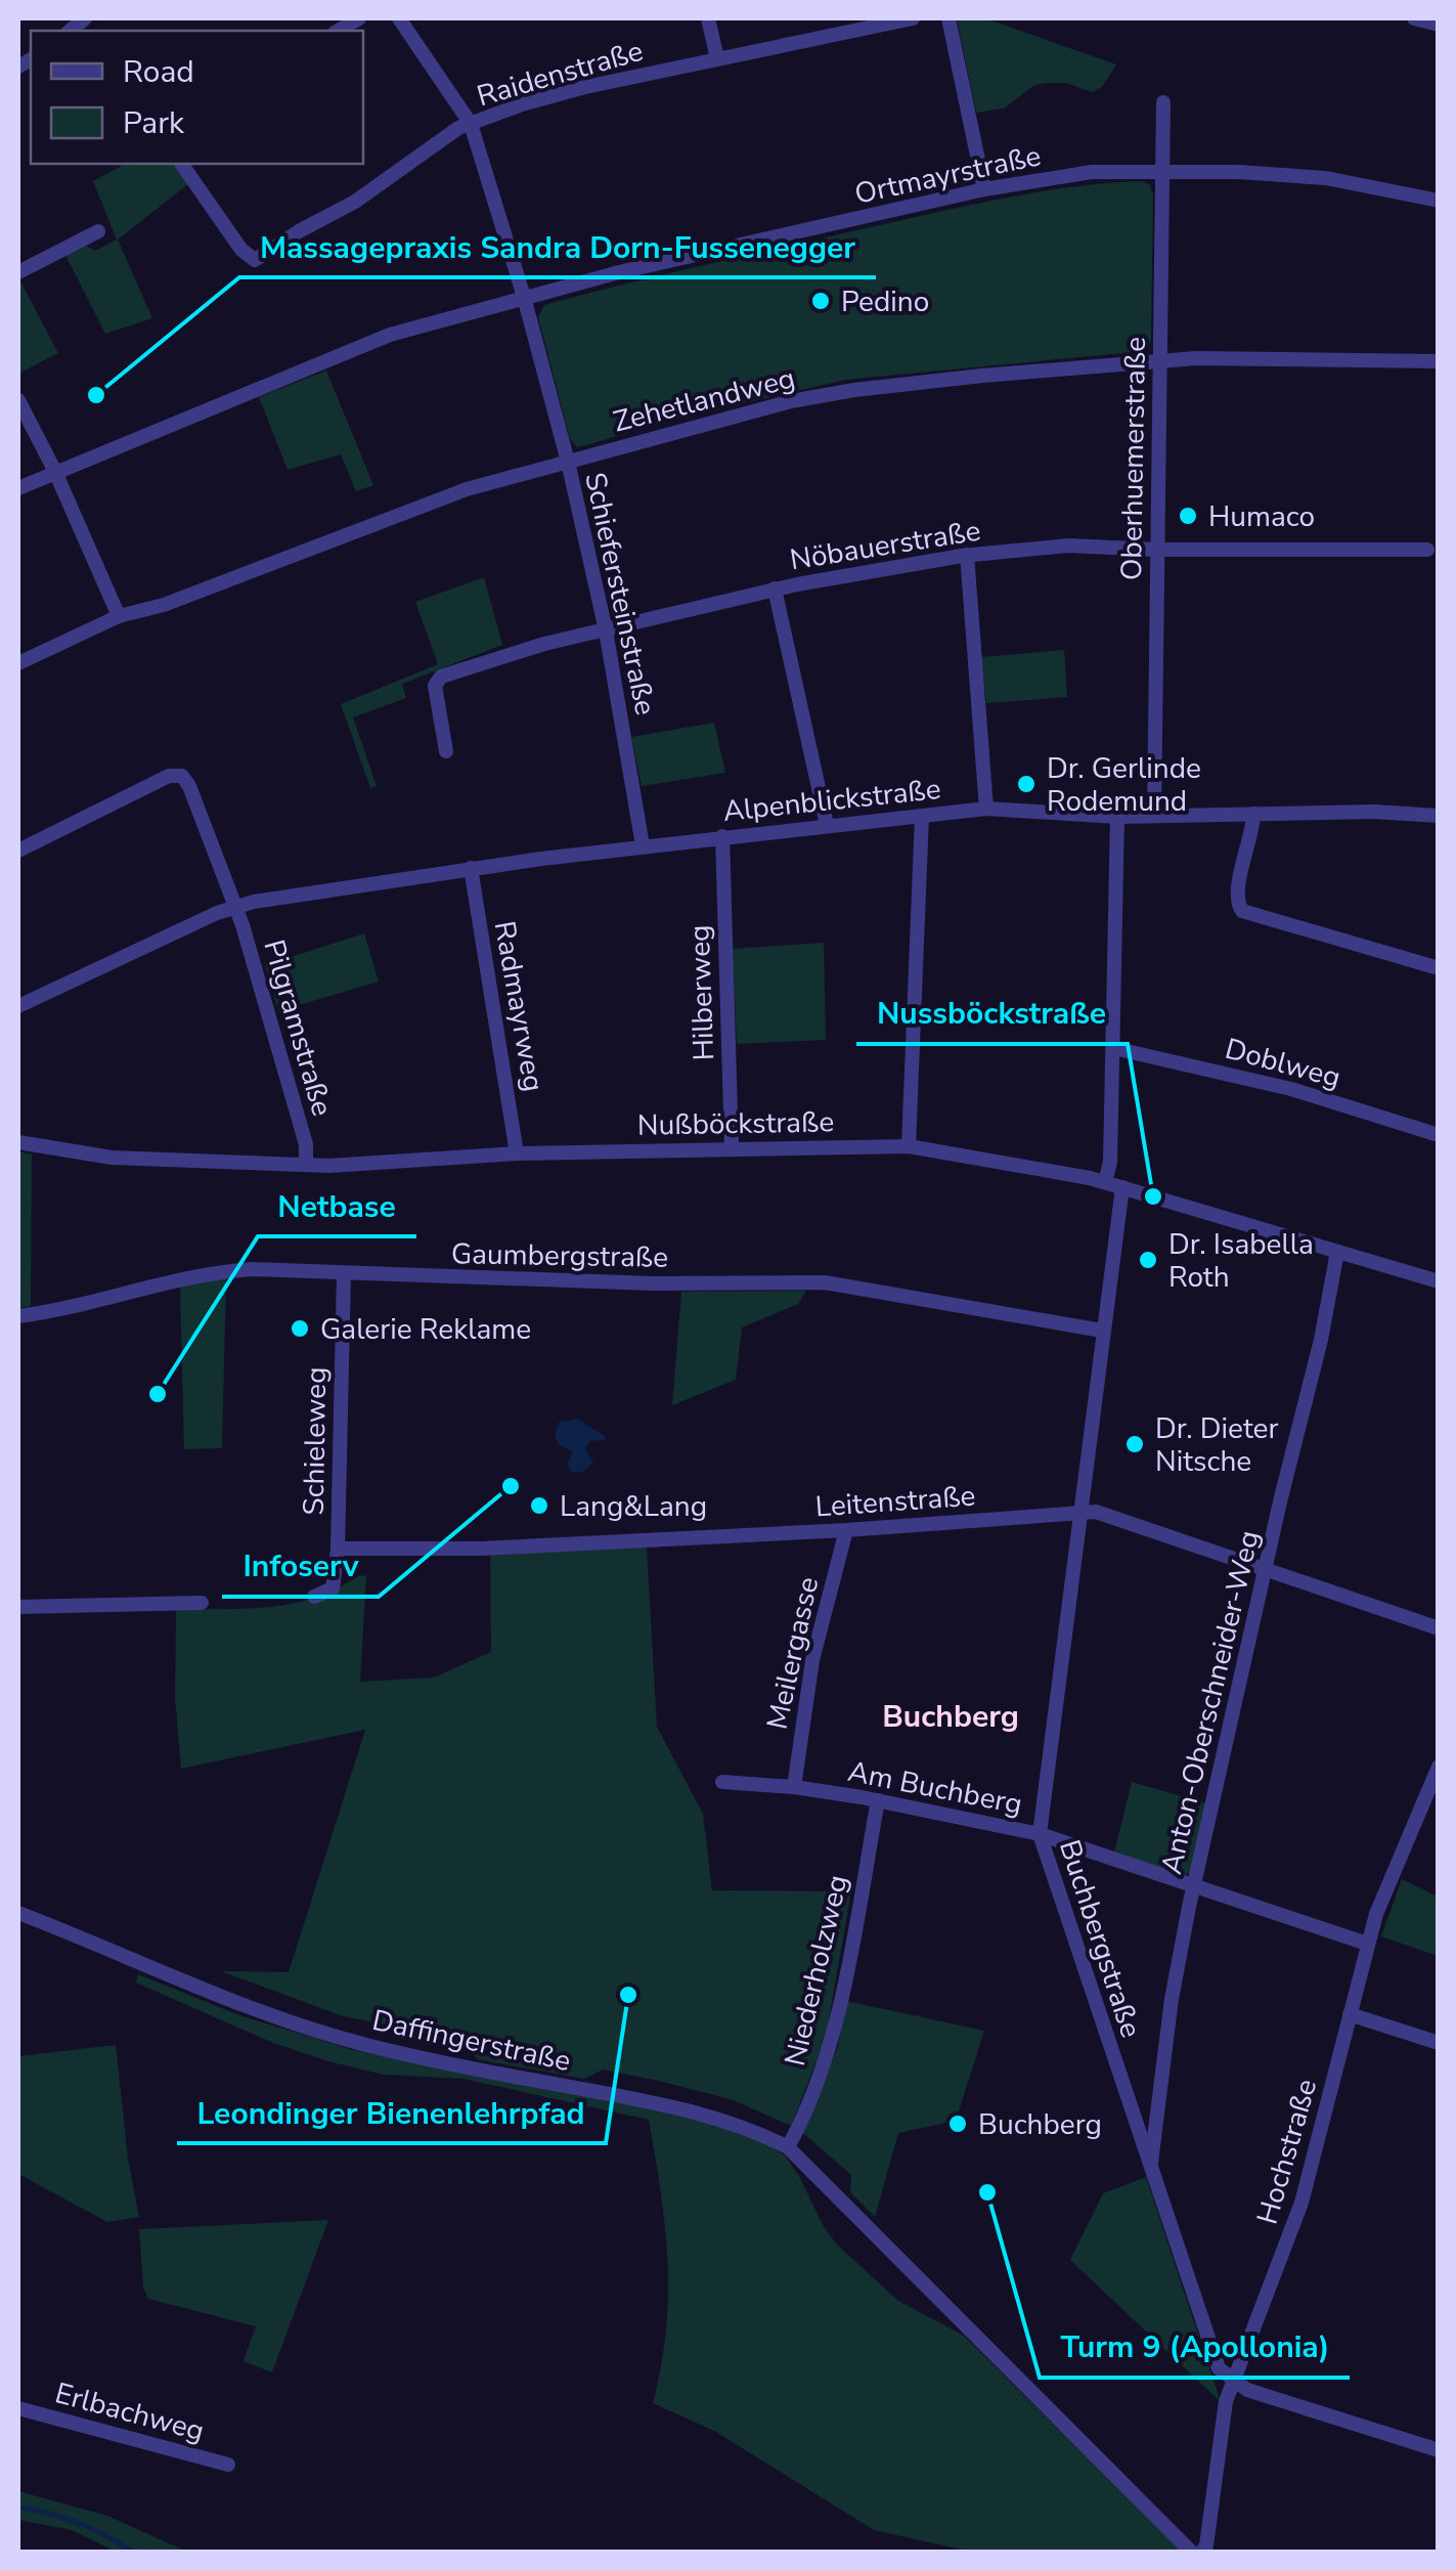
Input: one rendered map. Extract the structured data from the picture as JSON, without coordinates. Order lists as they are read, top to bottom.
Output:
{
  "streets": {
    "street": [
      "Raidenstraße",
      "Ortmayrstraße",
      "Zehetlandweg",
      "Oberhuemerstraße",
      "Nöbauerstraße",
      "Schiefersteinstraße",
      "Alpenblickstraße",
      "Hilberweg",
      "Radmayrweg",
      "Pilgramstraße",
      "Doblweg",
      "Nußböckstraße",
      "Gaumbergstraße",
      "Schieleweg",
      "Leitenstraße",
      "Meilergasse",
      "Anton-Oberschneider-Weg",
      "Am Buchberg",
      "Buchbergstraße",
      "Niederholzweg",
      "Daffingerstraße",
      "Hochstraße",
      "Erlbachweg"
    ]
  },
  "crossings": [
    ["Raidenstraße", "Schiefersteinstraße"],
    ["Ortmayrstraße", "Oberhuemerstraße"],
    ["Ortmayrstraße", "Schiefersteinstraße"],
    ["Zehetlandweg", "Oberhuemerstraße"],
    ["Zehetlandweg", "Schiefersteinstraße"],
    ["Oberhuemerstraße", "Nöbauerstraße"],
    ["Oberhuemerstraße", "Alpenblickstraße"],
    ["Nöbauerstraße", "Schiefersteinstraße"],
    ["Schiefersteinstraße", "Alpenblickstraße"],
    ["Alpenblickstraße", "Hilberweg"],
    ["Alpenblickstraße", "Radmayrweg"],
    ["Alpenblickstraße", "Pilgramstraße"],
    ["Hilberweg", "Nußböckstraße"],
    ["Radmayrweg", "Nußböckstraße"],
    ["Pilgramstraße", "Nußböckstraße"],
    ["Nußböckstraße", "Anton-Oberschneider-Weg"],
    ["Nußböckstraße", "Buchbergstraße"],
    ["Gaumbergstraße", "Schieleweg"],
    ["Gaumbergstraße", "Buchbergstraße"],
    ["Schieleweg", "Leitenstraße"],
    ["Leitenstraße", "Meilergasse"],
    ["Leitenstraße", "Anton-Oberschneider-Weg"],
    ["Leitenstraße", "Buchbergstraße"],
    ["Meilergasse", "Am Buchberg"],
    ["Anton-Oberschneider-Weg", "Am Buchberg"],
    ["Anton-Oberschneider-Weg", "Buchbergstraße"],
    ["Am Buchberg", "Buchbergstraße"],
    ["Am Buchberg", "Niederholzweg"],
    ["Am Buchberg", "Hochstraße"],
    ["Buchbergstraße", "Hochstraße"],
    ["Niederholzweg", "Daffingerstraße"]
  ],
  "districts": ["Buchberg"],
  "places": [
    "Pedino",
    "Massagepraxis Sandra Dorn-Fussenegger",
    "Humaco",
    "Dr. Gerlinde Rodemund",
    "Nussböckstraße",
    "Dr. Isabella Roth",
    "Galerie Reklame",
    "Netbase",
    "Dr. Dieter Nitsche",
    "Infoserv",
    "Lang&Lang",
    "Leondinger Bienenlehrpfad",
    "Buchberg",
    "Turm 9 (Apollonia)"
  ],
  "legend": ["Road", "Park"]
}
